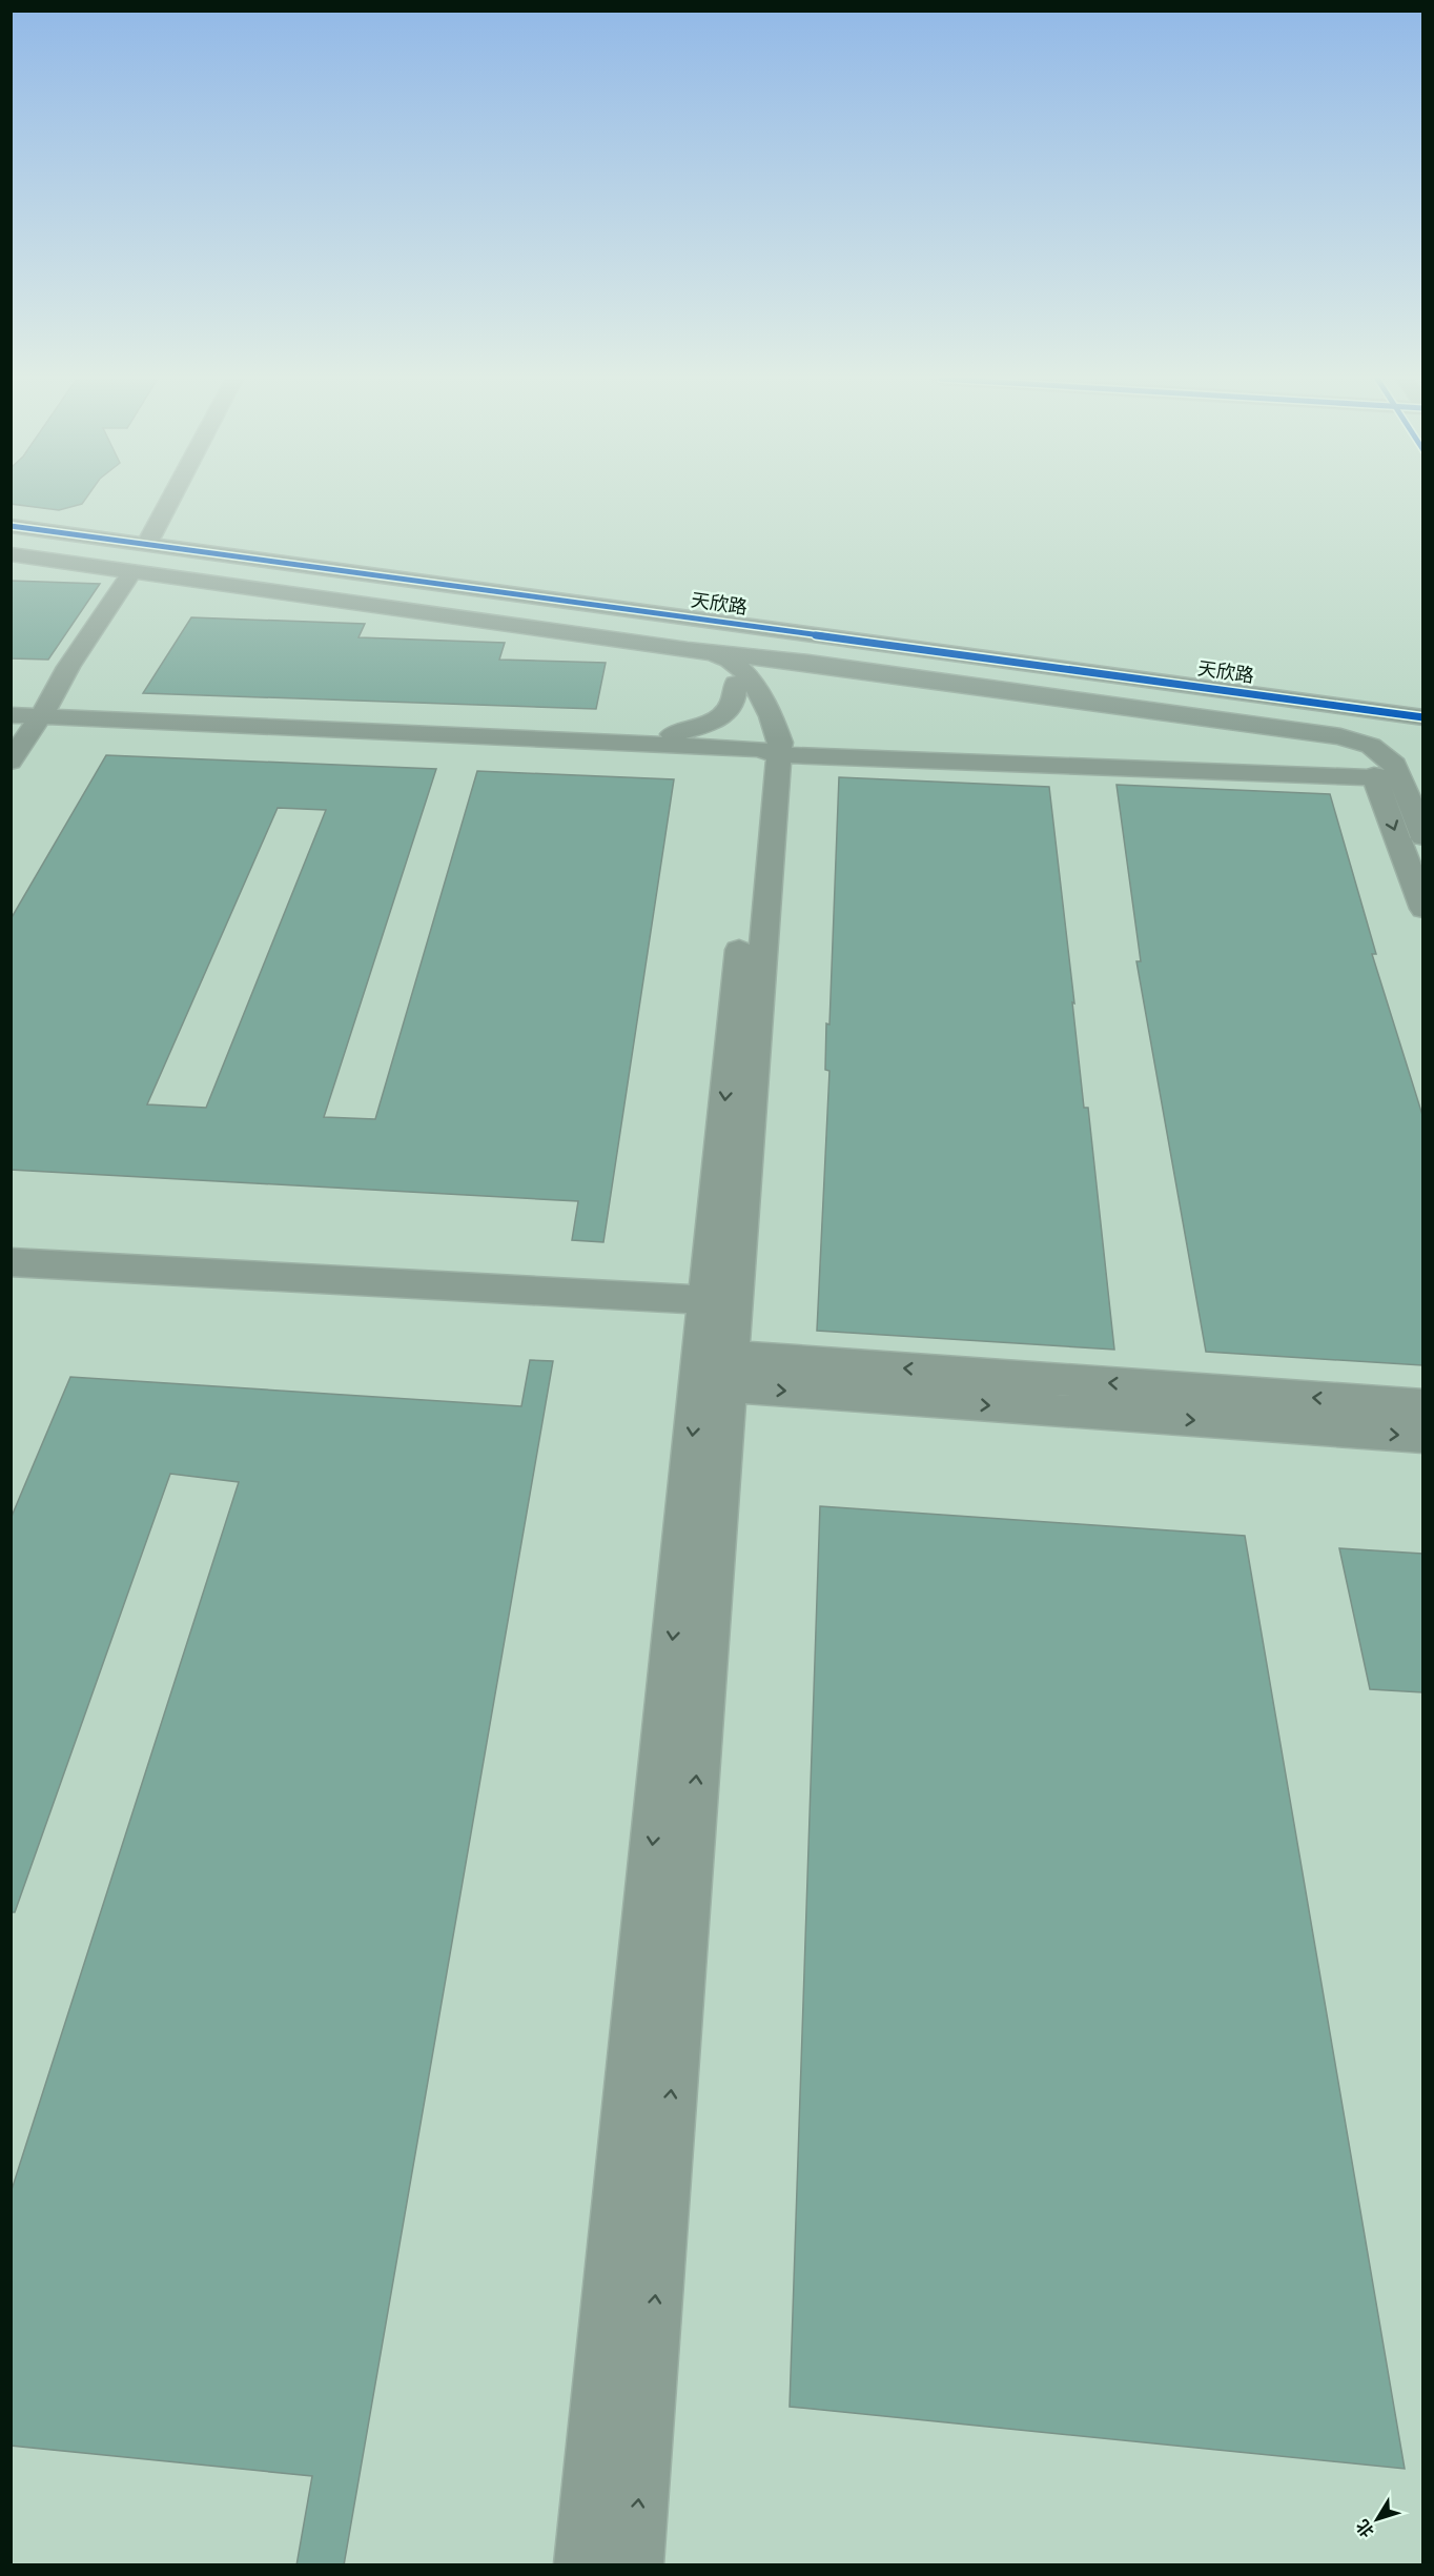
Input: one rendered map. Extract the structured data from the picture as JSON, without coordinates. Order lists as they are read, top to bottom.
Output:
{
  "streets": {
    "street": ["天欣路"]
  },
  "north": "bottom left"
}
